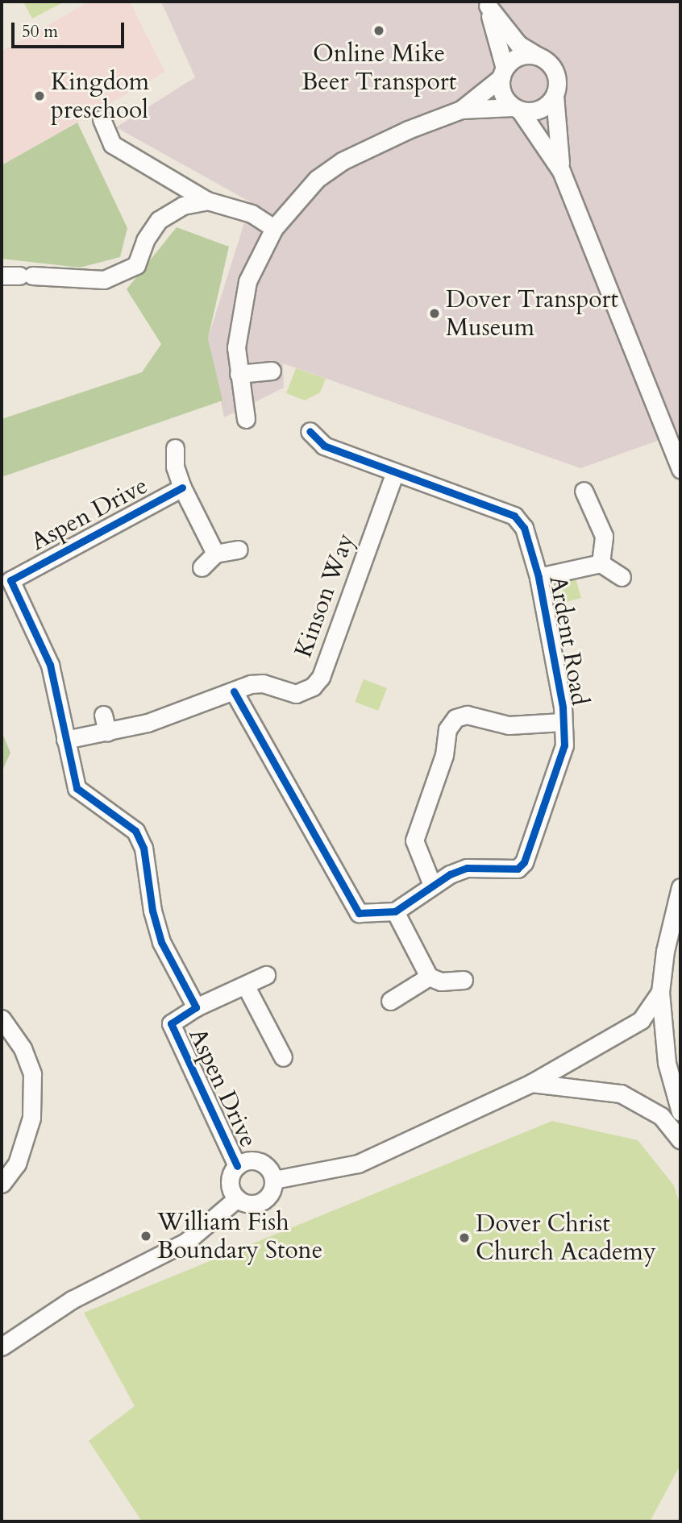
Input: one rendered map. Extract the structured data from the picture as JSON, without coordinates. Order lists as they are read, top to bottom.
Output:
{
  "streets": {
    "street": ["Aspen Drive", "Kinson Way", "Ardent Road"]
  },
  "crossings": [
    ["Aspen Drive", "Kinson Way"],
    ["Kinson Way", "Ardent Road"]
  ],
  "places": [
    "Online Mike Beer Transport",
    "Kingdom preschool",
    "Dover Transport Museum",
    "William Fish Boundary Stone",
    "Dover Christ Church Academy"
  ],
  "scale_bar": "50 m"
}
